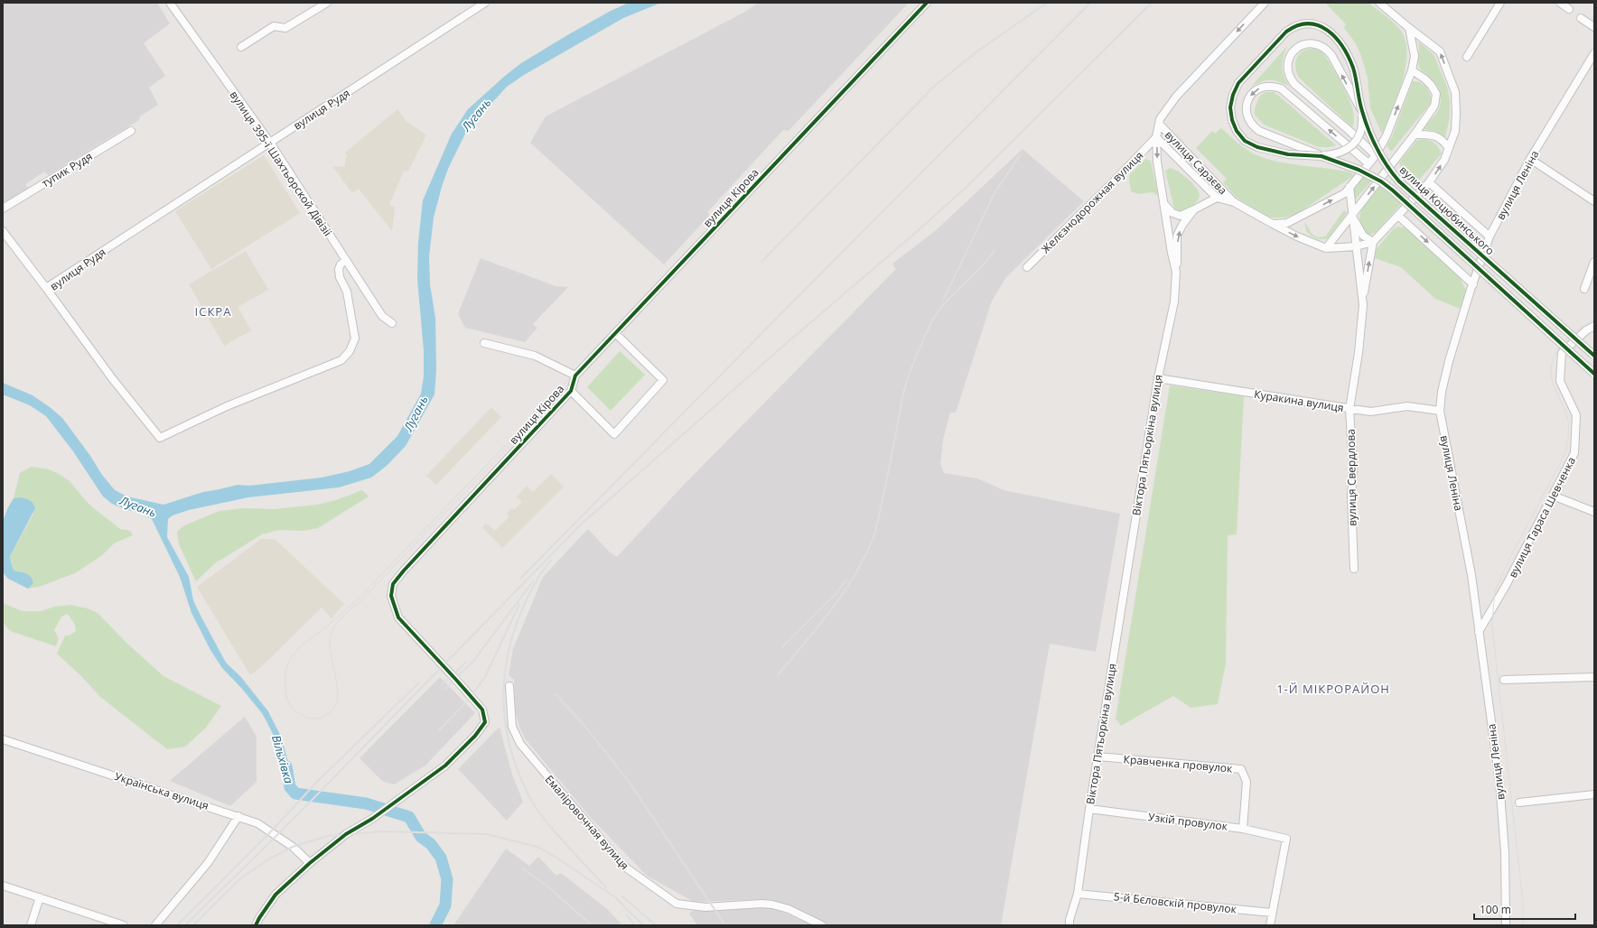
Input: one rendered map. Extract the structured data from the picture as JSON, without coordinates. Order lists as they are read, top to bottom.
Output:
{
  "streets": {
    "street": [
      "вулиця Рудя",
      "вулиця Сараєва",
      "вулиця 395-ї Шахтьорской Дівізіі",
      "тупик Рудя",
      "вулиця Леніна",
      "вулиця Кірова",
      "Желєзнодорожная вулиця",
      "вулиця Коцюбинського",
      "Куракина вулиця",
      "Віктора Пятьоркіна вулиця",
      "вулиця Свердлова",
      "вулиця Тараса Шевченка",
      "Кравченка провулок",
      "Українська вулиця",
      "Узкій провулок",
      "Емаліровочная вулиця",
      "5-й Бєловскій провулок"
    ]
  },
  "crossings": [
    ["вулиця Рудя", "вулиця 395-ї Шахтьорской Дівізіі"],
    ["вулиця Сараєва", "Віктора Пятьоркіна вулиця"],
    ["вулиця Леніна", "Куракина вулиця"],
    ["вулиця Леніна", "вулиця Тараса Шевченка"],
    ["вулиця Кірова", "Українська вулиця"],
    ["Желєзнодорожная вулиця", "Віктора Пятьоркіна вулиця"],
    ["Куракина вулиця", "Віктора Пятьоркіна вулиця"],
    ["Куракина вулиця", "вулиця Свердлова"],
    ["Віктора Пятьоркіна вулиця", "Кравченка провулок"],
    ["Віктора Пятьоркіна вулиця", "Узкій провулок"],
    ["Віктора Пятьоркіна вулиця", "5-й Бєловскій провулок"],
    ["Кравченка провулок", "Узкій провулок"],
    ["Узкій провулок", "5-й Бєловскій провулок"]
  ],
  "districts": ["ІСКРА", "1-Й МІКРОРАЙОН"],
  "water": ["Лугань", "Вільхівка"],
  "scale_bar": "100 m"
}
